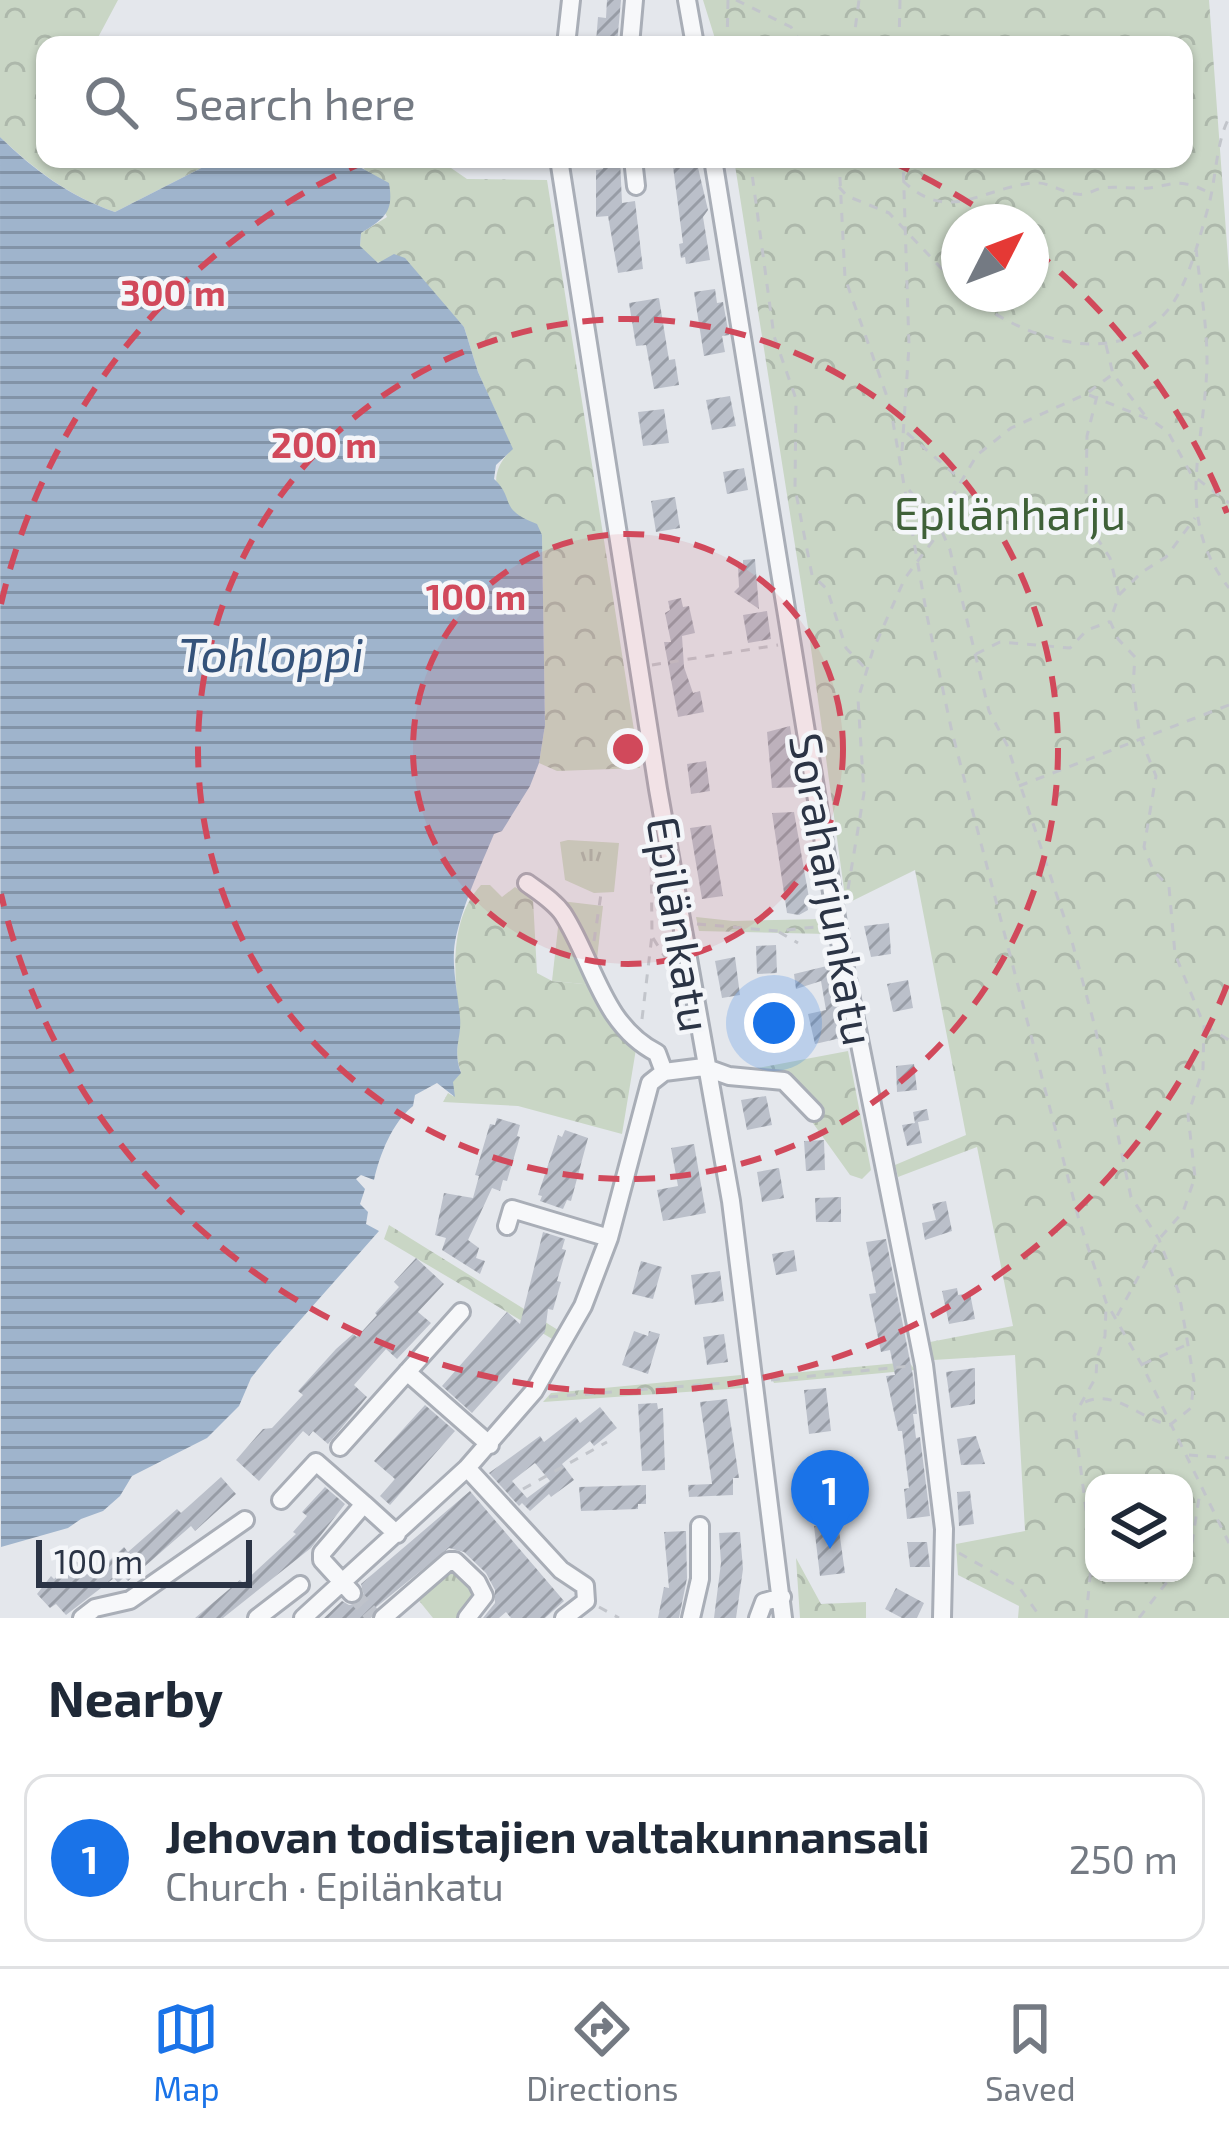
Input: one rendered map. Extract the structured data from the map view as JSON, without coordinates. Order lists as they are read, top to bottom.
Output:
{
  "streets": {
    "street": ["Soraharjunkatu", "Epilänkatu"]
  },
  "water": ["Tohloppi"],
  "parks": ["Epilänharju"],
  "scale_bar": "100 m",
  "north": "top right",
  "page": {
    "search": "Search here",
    "pins": "1",
    "scale": "100 m",
    "heading": "Nearby",
    "list": [
      {
        "mark": "1",
        "name": "Jehovan todistajien valtakunnansali",
        "note": "Church · Epilänkatu",
        "value": "250 m"
      }
    ],
    "nav": ["Map", "Directions", "Saved"]
  },
  "rings": ["300 m", "200 m", "100 m"]
}
